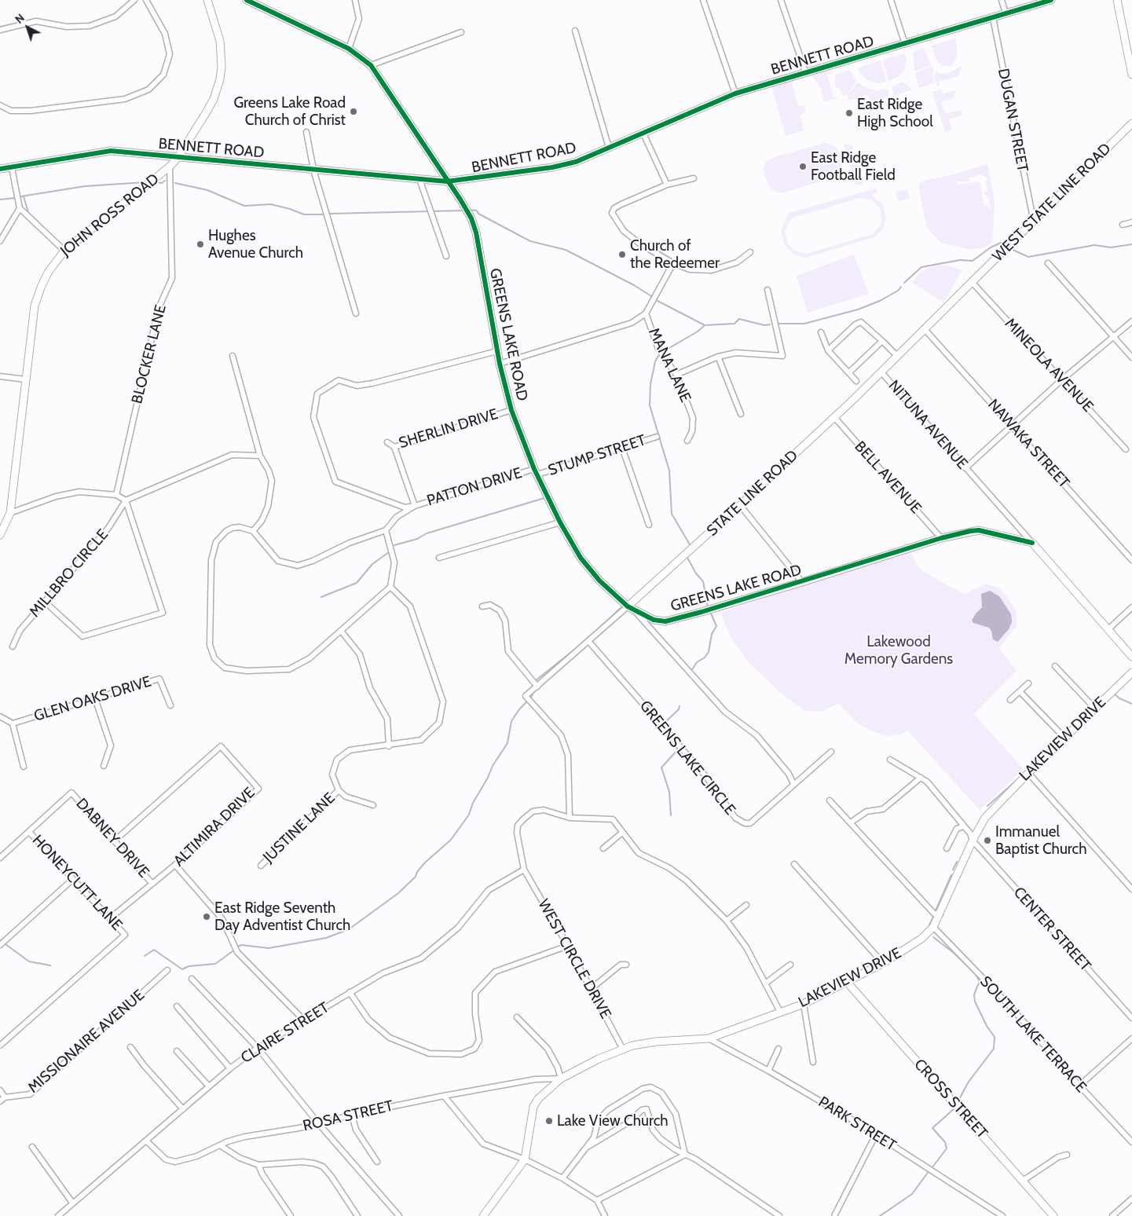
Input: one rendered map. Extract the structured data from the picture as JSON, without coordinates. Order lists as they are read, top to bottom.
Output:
{
  "streets": {
    "street": [
      "BENNETT ROAD",
      "DUGAN STREET",
      "WEST STATE LINE ROAD",
      "JOHN ROSS ROAD",
      "GREENS LAKE ROAD",
      "BLOCKER LANE",
      "MANA LANE",
      "MINEOLA AVENUE",
      "NITUNA AVENUE",
      "SHERLIN DRIVE",
      "NAWAKA STREET",
      "STUMP STREET",
      "BELL AVENUE",
      "PATTON DRIVE",
      "STATE LINE ROAD",
      "MILLBRO CIRCLE",
      "GLEN OAKS DRIVE",
      "LAKEVIEW DRIVE",
      "GREENS LAKE CIRCLE",
      "ALTIMIRA DRIVE",
      "JUSTINE LANE",
      "DABNEY DRIVE",
      "HONEYCUTT LANE",
      "CENTER STREET",
      "WEST CIRCLE DRIVE",
      "CLAIRE STREET",
      "SOUTH LAKE TERRACE",
      "MISSIONAIRE AVENUE",
      "CROSS STREET",
      "ROSA STREET",
      "PARK STREET"
    ]
  },
  "crossings": [
    ["BENNETT ROAD", "DUGAN STREET"],
    ["BENNETT ROAD", "JOHN ROSS ROAD"],
    ["BENNETT ROAD", "GREENS LAKE ROAD"],
    ["DUGAN STREET", "WEST STATE LINE ROAD"],
    ["WEST STATE LINE ROAD", "MINEOLA AVENUE"],
    ["WEST STATE LINE ROAD", "STATE LINE ROAD"],
    ["JOHN ROSS ROAD", "BLOCKER LANE"],
    ["GREENS LAKE ROAD", "NITUNA AVENUE"],
    ["GREENS LAKE ROAD", "SHERLIN DRIVE"],
    ["GREENS LAKE ROAD", "STUMP STREET"],
    ["GREENS LAKE ROAD", "BELL AVENUE"],
    ["GREENS LAKE ROAD", "PATTON DRIVE"],
    ["GREENS LAKE ROAD", "STATE LINE ROAD"],
    ["MINEOLA AVENUE", "STATE LINE ROAD"],
    ["NITUNA AVENUE", "STATE LINE ROAD"],
    ["NAWAKA STREET", "STATE LINE ROAD"],
    ["STUMP STREET", "PATTON DRIVE"],
    ["BELL AVENUE", "STATE LINE ROAD"],
    ["STATE LINE ROAD", "GREENS LAKE CIRCLE"],
    ["STATE LINE ROAD", "WEST CIRCLE DRIVE"],
    ["LAKEVIEW DRIVE", "CENTER STREET"],
    ["LAKEVIEW DRIVE", "WEST CIRCLE DRIVE"],
    ["LAKEVIEW DRIVE", "SOUTH LAKE TERRACE"],
    ["LAKEVIEW DRIVE", "CROSS STREET"],
    ["LAKEVIEW DRIVE", "ROSA STREET"],
    ["LAKEVIEW DRIVE", "PARK STREET"],
    ["ALTIMIRA DRIVE", "DABNEY DRIVE"],
    ["ALTIMIRA DRIVE", "HONEYCUTT LANE"],
    ["DABNEY DRIVE", "HONEYCUTT LANE"],
    ["WEST CIRCLE DRIVE", "CLAIRE STREET"],
    ["CLAIRE STREET", "ROSA STREET"]
  ],
  "parks": ["Lakewood Memory Gardens"],
  "places": [
    "Greens Lake Road Church of Christ",
    "East Ridge High School",
    "East Ridge Football Field",
    "Hughes Avenue Church",
    "Church of the Redeemer",
    "Immanuel Baptist Church",
    "East Ridge Seventh Day Adventist Church",
    "Lake View Church"
  ],
  "north": "top left"
}
